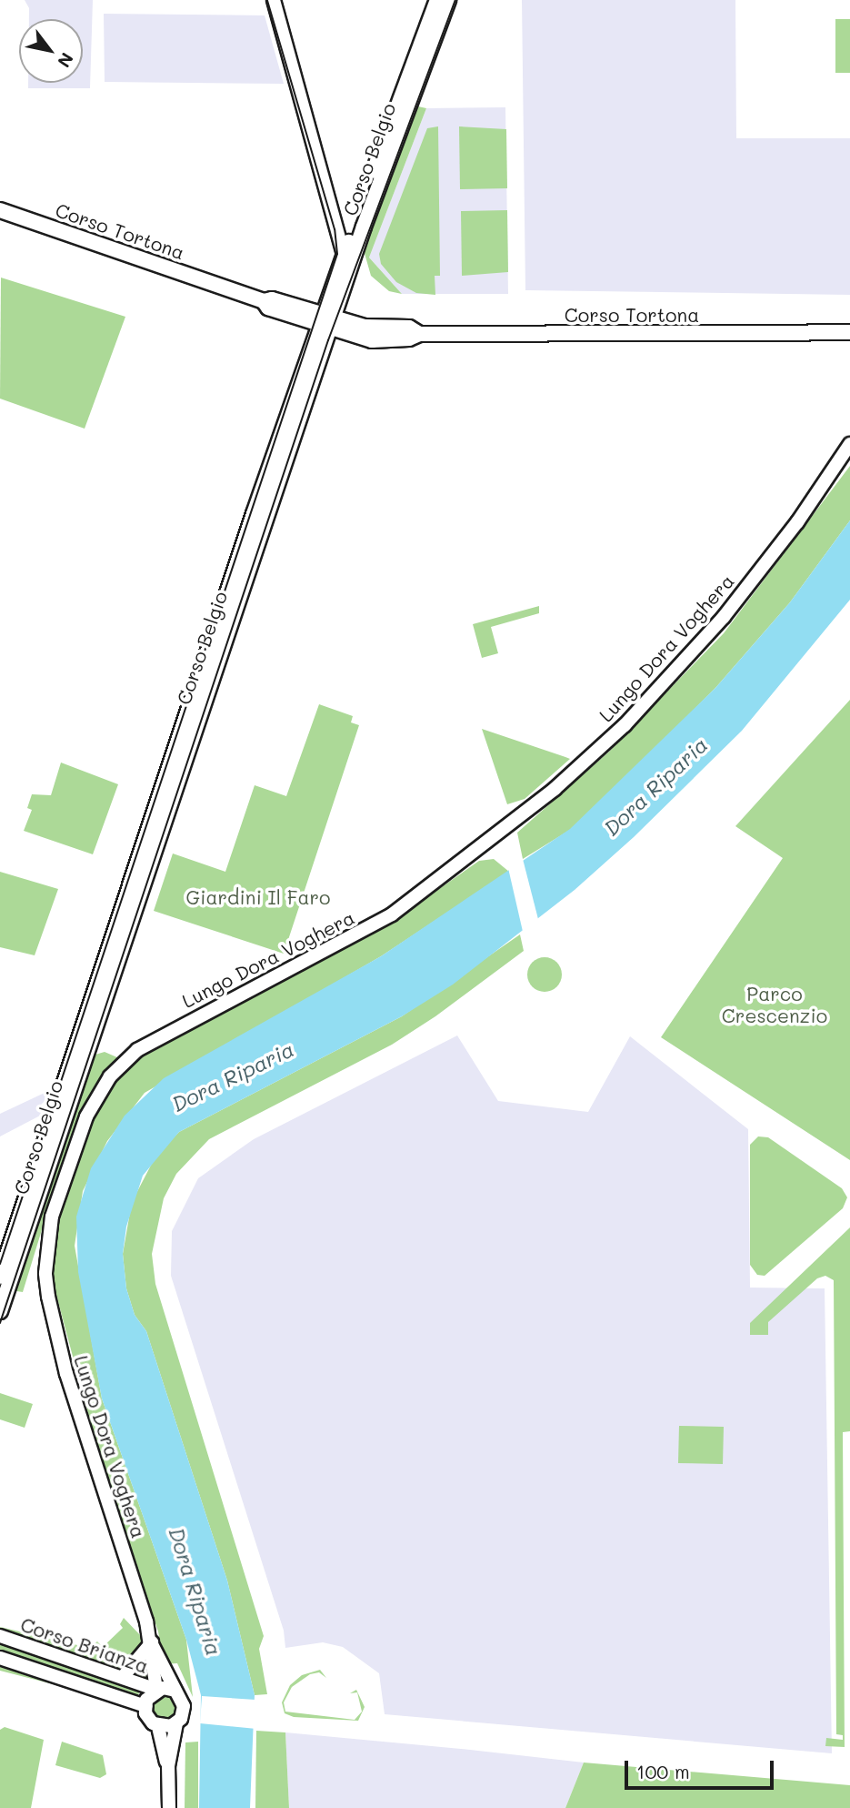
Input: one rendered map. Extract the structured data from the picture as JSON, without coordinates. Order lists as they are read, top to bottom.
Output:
{
  "streets": {
    "main road": ["Corso Belgio", "Corso Tortona"],
    "street": ["Lungo Dora Voghera", "Corso Brianza"]
  },
  "crossings": [
    ["Corso Belgio", "Corso Tortona"],
    ["Lungo Dora Voghera", "Corso Brianza"]
  ],
  "water": ["Dora Riparia"],
  "parks": ["Giardini Il Faro", "Parco Crescenzio"],
  "scale_bar": "100 m",
  "north": "bottom right"
}
